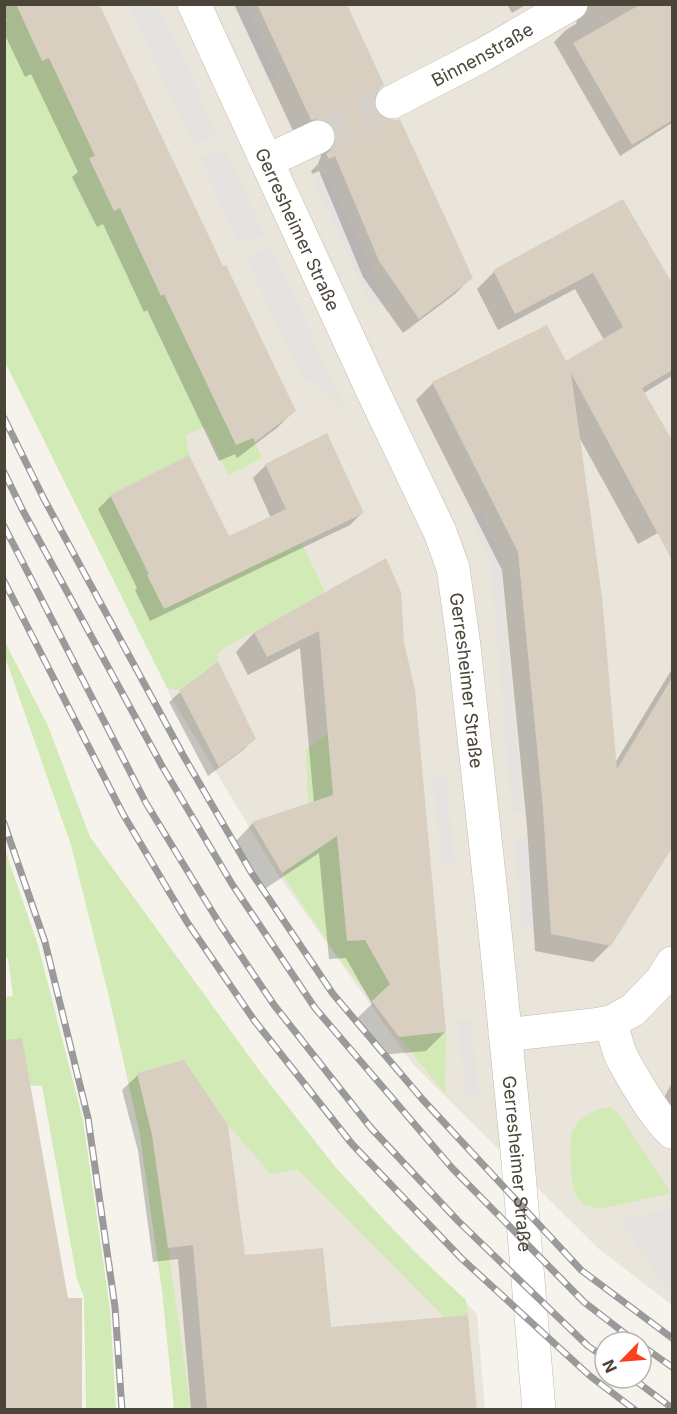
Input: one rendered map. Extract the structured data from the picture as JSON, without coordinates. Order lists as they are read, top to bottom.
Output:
{
  "streets": {
    "street": ["Binnenstraße", "Gerresheimer Straße"]
  },
  "north": "bottom left"
}
